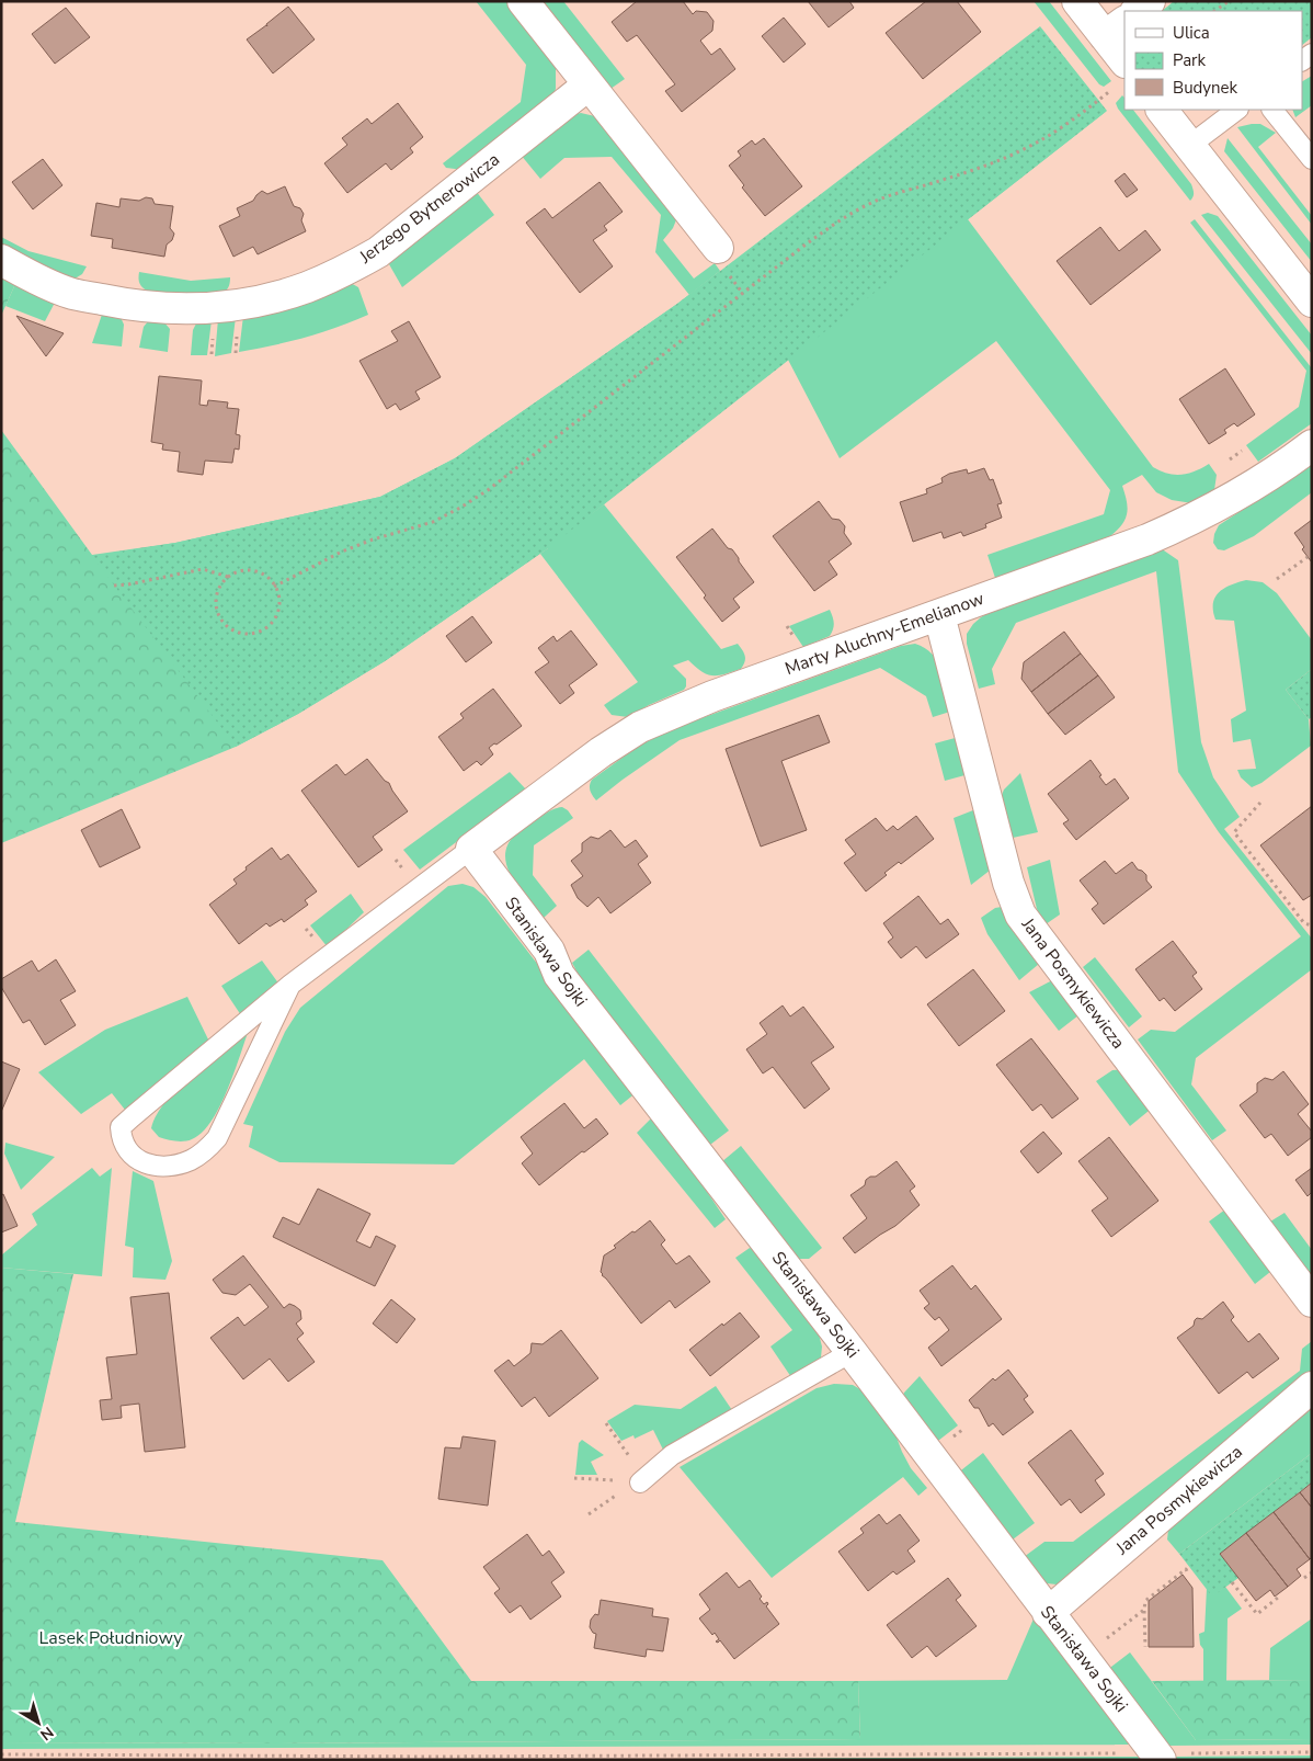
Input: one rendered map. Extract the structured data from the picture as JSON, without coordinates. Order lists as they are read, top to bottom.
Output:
{
  "streets": {
    "street": [
      "Jerzego Bytnerowicza",
      "Marty Aluchny-Emelianow",
      "Stanisława Sojki",
      "Jana Posmykiewicza"
    ]
  },
  "crossings": [
    ["Marty Aluchny-Emelianow", "Stanisława Sojki"],
    ["Marty Aluchny-Emelianow", "Jana Posmykiewicza"],
    ["Stanisława Sojki", "Jana Posmykiewicza"]
  ],
  "parks": ["Lasek Południowy"],
  "legend": ["Ulica", "Park", "Budynek"],
  "north": "bottom right"
}
